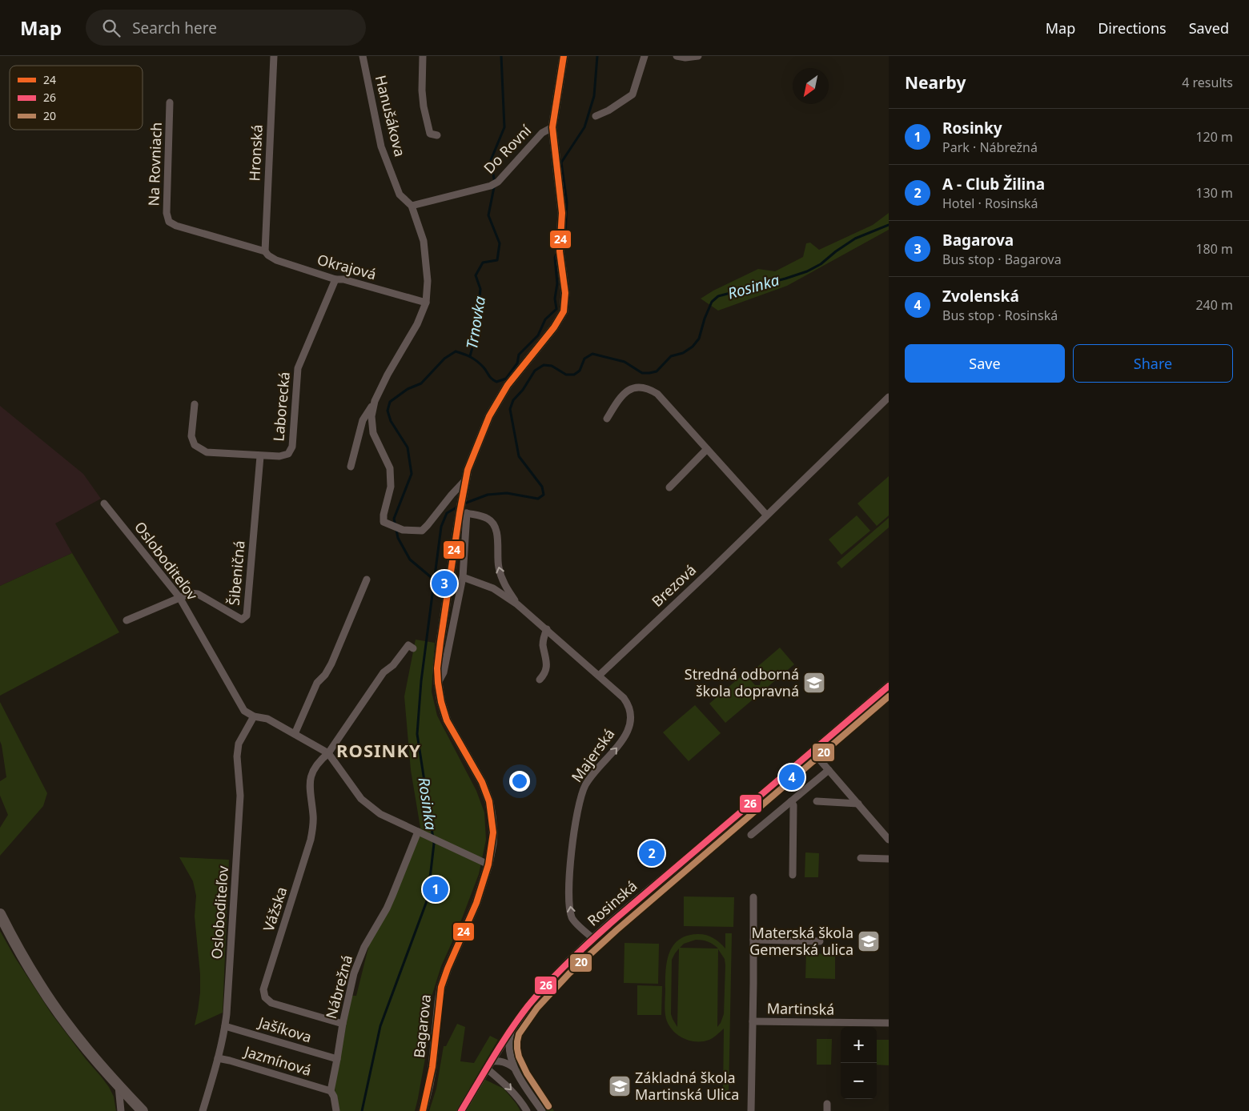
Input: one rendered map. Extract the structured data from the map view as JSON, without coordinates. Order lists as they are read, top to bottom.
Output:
{
  "streets": {
    "street": [
      "Hanušákova",
      "Do Rovní",
      "Hronská",
      "Na Rovniach",
      "Okrajová",
      "Laborecká",
      "Osloboditeľov",
      "Šibeničná",
      "Brezová",
      "Majerská",
      "Rosinská",
      "Vážska",
      "Nábrežná",
      "Martinská",
      "Bagarova",
      "Jašíkova",
      "Jazmínová"
    ]
  },
  "crossings": [
    ["Hanušákova", "Do Rovní"],
    ["Hanušákova", "Okrajová"],
    ["Hanušákova", "Bagarova"],
    ["Do Rovní", "Bagarova"],
    ["Hronská", "Na Rovniach"],
    ["Hronská", "Okrajová"],
    ["Na Rovniach", "Okrajová"],
    ["Okrajová", "Laborecká"],
    ["Laborecká", "Šibeničná"],
    ["Osloboditeľov", "Šibeničná"],
    ["Osloboditeľov", "Vážska"],
    ["Osloboditeľov", "Jašíkova"],
    ["Osloboditeľov", "Jazmínová"],
    ["Brezová", "Majerská"],
    ["Majerská", "Rosinská"],
    ["Majerská", "Bagarova"],
    ["Vážska", "Nábrežná"],
    ["Nábrežná", "Jašíkova"],
    ["Nábrežná", "Jazmínová"]
  ],
  "one_way": ["Majerská"],
  "districts": ["ROSINKY"],
  "water": ["Rosinka", "Trnovka"],
  "places": {
    "school or university": ["Stredná odborná škola dopravná", "Materská škola Gemerská ulica", "Základná škola Martinská Ulica"]
  },
  "lines": ["transit line 24", "transit line 26", "transit line 20"],
  "legend": ["24", "26", "20"],
  "north": "bottom left",
  "page": {
    "header": "Map",
    "search": "Search here",
    "nav": ["Map", "Directions", "Saved"],
    "heading": ["Nearby", "4 results"],
    "list": [
      {
        "mark": "1",
        "name": "Rosinky",
        "note": "Park · Nábrežná",
        "value": "120 m"
      },
      {
        "mark": "2",
        "name": "A - Club Žilina",
        "note": "Hotel · Rosinská",
        "value": "130 m"
      },
      {
        "mark": "3",
        "name": "Bagarova",
        "note": "Bus stop · Bagarova",
        "value": "180 m"
      },
      {
        "mark": "4",
        "name": "Zvolenská",
        "note": "Bus stop · Rosinská",
        "value": "240 m"
      }
    ],
    "buttons": ["Save", "Share"],
    "pins": [
      "3",
      "4",
      "2",
      "1"
    ],
    "map_buttons": ["+", "−"]
  }
}
